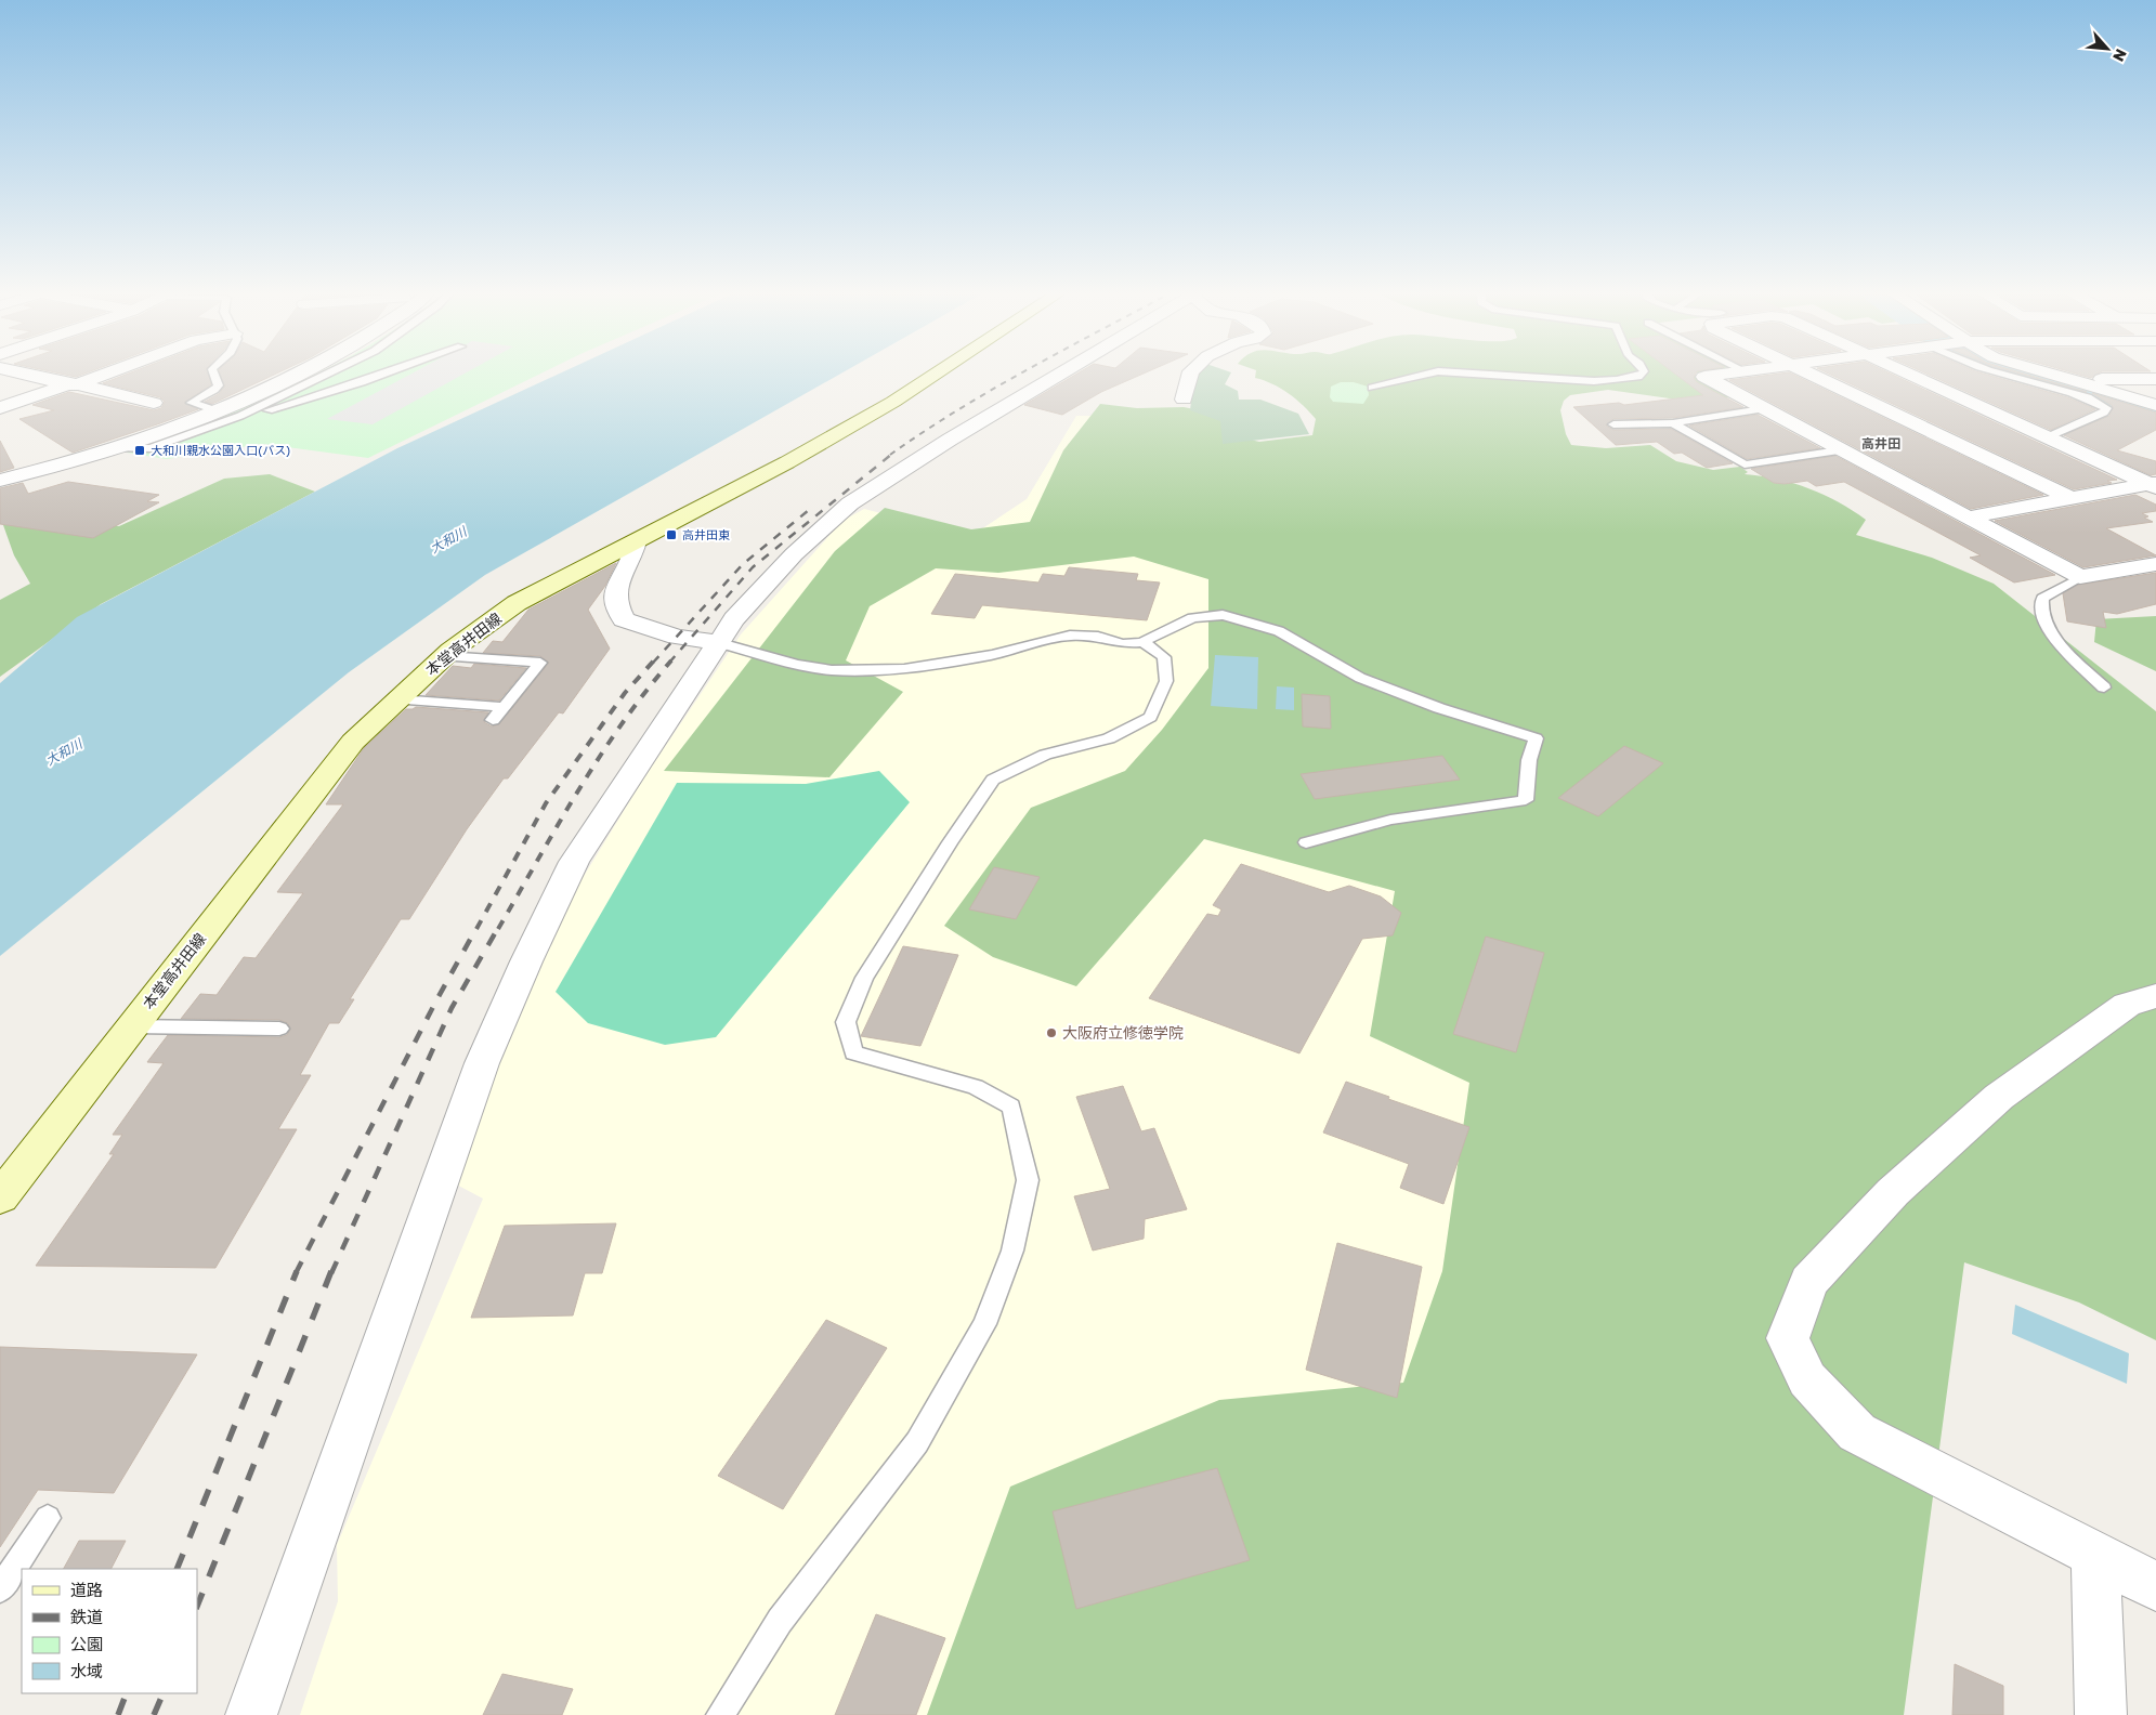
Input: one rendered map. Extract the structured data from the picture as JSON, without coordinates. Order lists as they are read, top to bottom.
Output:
{
  "streets": {
    "main road": ["本堂高井田線"]
  },
  "districts": ["高井田"],
  "water": ["大和川"],
  "places": {
    "transit": ["大和川親水公園入口(バス)", "高井田東"],
    "other": ["大阪府立修徳学院"]
  },
  "legend": [
    "道路",
    "鉄道",
    "公園",
    "水域"
  ],
  "north": "bottom right"
}
